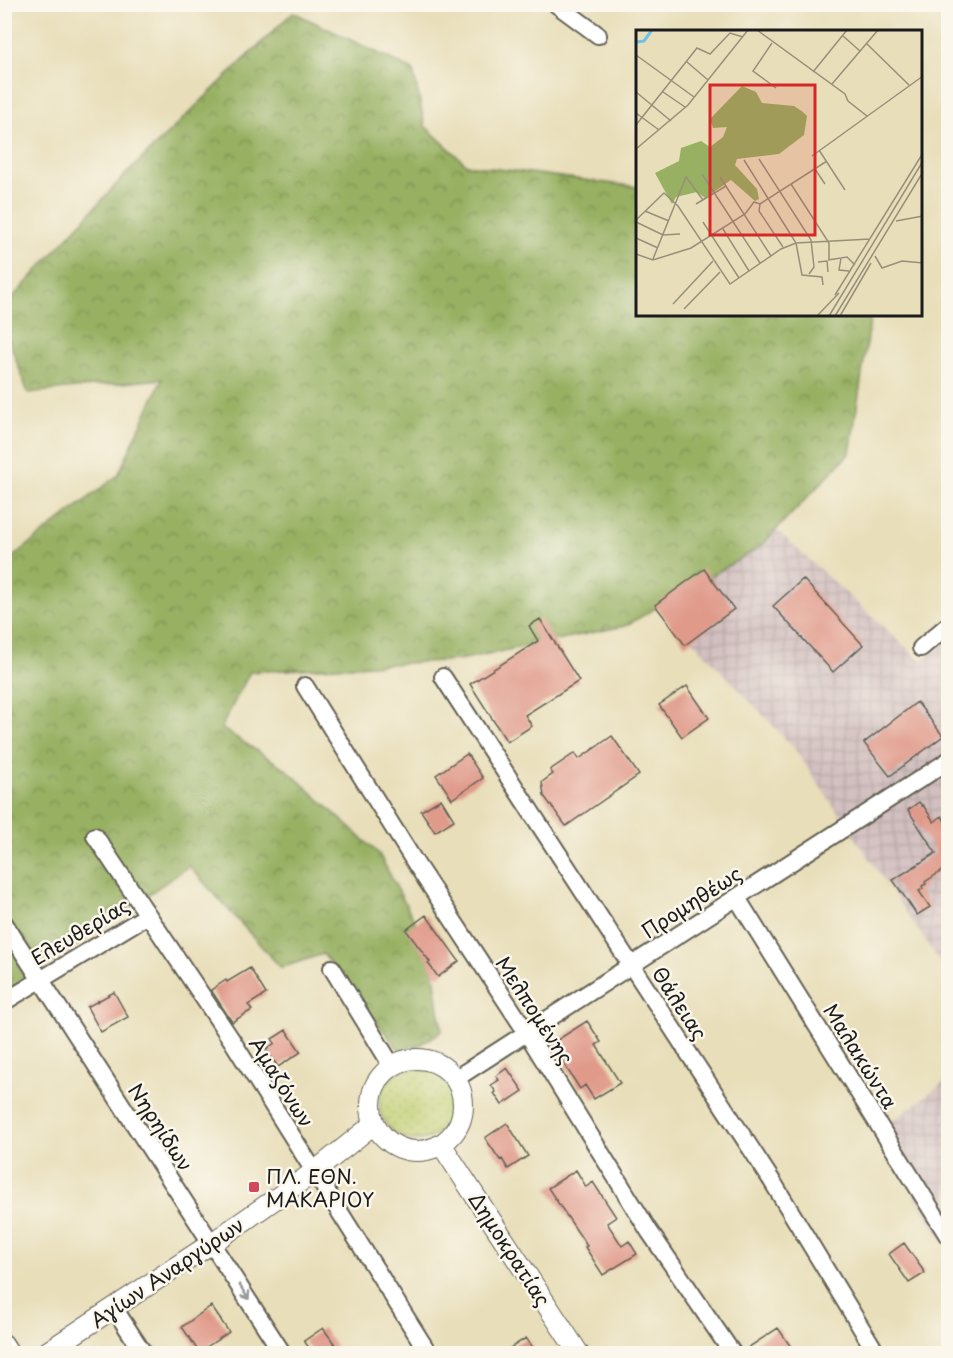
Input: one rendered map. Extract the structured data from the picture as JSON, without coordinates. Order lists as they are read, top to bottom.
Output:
{
  "streets": {
    "street": [
      "Προμηθέως",
      "Ελευθερίας",
      "Θάλειας",
      "Μελπομένης",
      "Μαλακώντα",
      "Αμαζόνων",
      "Νηρηίδων",
      "Δημοκρατίας",
      "Αγίων Αναργύρων"
    ]
  },
  "crossings": [
    ["Προμηθέως", "Θάλειας"],
    ["Προμηθέως", "Μελπομένης"],
    ["Προμηθέως", "Μαλακώντα"],
    ["Προμηθέως", "Δημοκρατίας"],
    ["Προμηθέως", "Αγίων Αναργύρων"],
    ["Ελευθερίας", "Αμαζόνων"],
    ["Ελευθερίας", "Νηρηίδων"],
    ["Αμαζόνων", "Αγίων Αναργύρων"],
    ["Νηρηίδων", "Αγίων Αναργύρων"],
    ["Δημοκρατίας", "Αγίων Αναργύρων"]
  ],
  "places": {
    "transit": ["ΠΛ. ΕΘΝ. ΜΑΚΑΡΙΟΥ"]
  }
}
